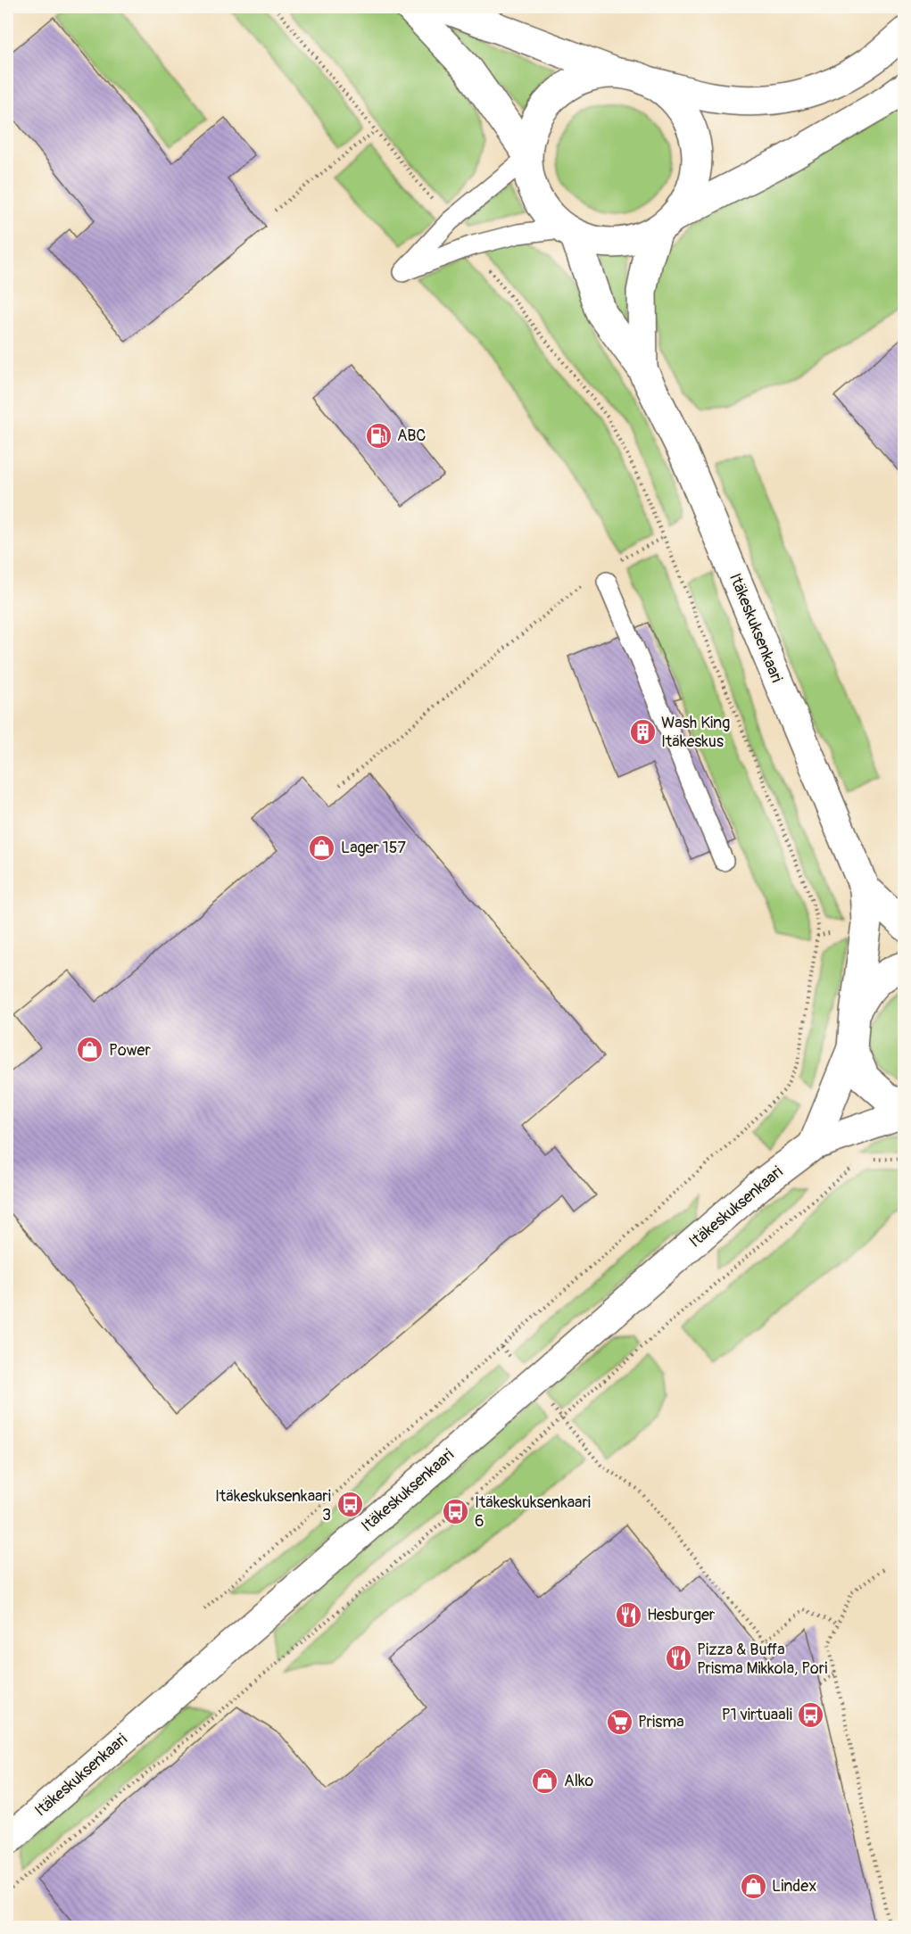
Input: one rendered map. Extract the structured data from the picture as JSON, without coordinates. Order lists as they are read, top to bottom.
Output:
{
  "streets": {
    "street": ["Itäkeskuksenkaari"]
  },
  "places": {
    "fuel station": ["ABC"],
    "building": ["Wash King Itäkeskus"],
    "shop": [
      "Lager 157",
      "Power",
      "Alko",
      "Lindex"
    ],
    "bus stop": ["Itäkeskuksenkaari 3", "Itäkeskuksenkaari 6", "P1 virtuaali"],
    "restaurant": ["Hesburger", "Pizza & Buffa Prisma Mikkola, Pori"],
    "supermarket": ["Prisma"]
  }
}
